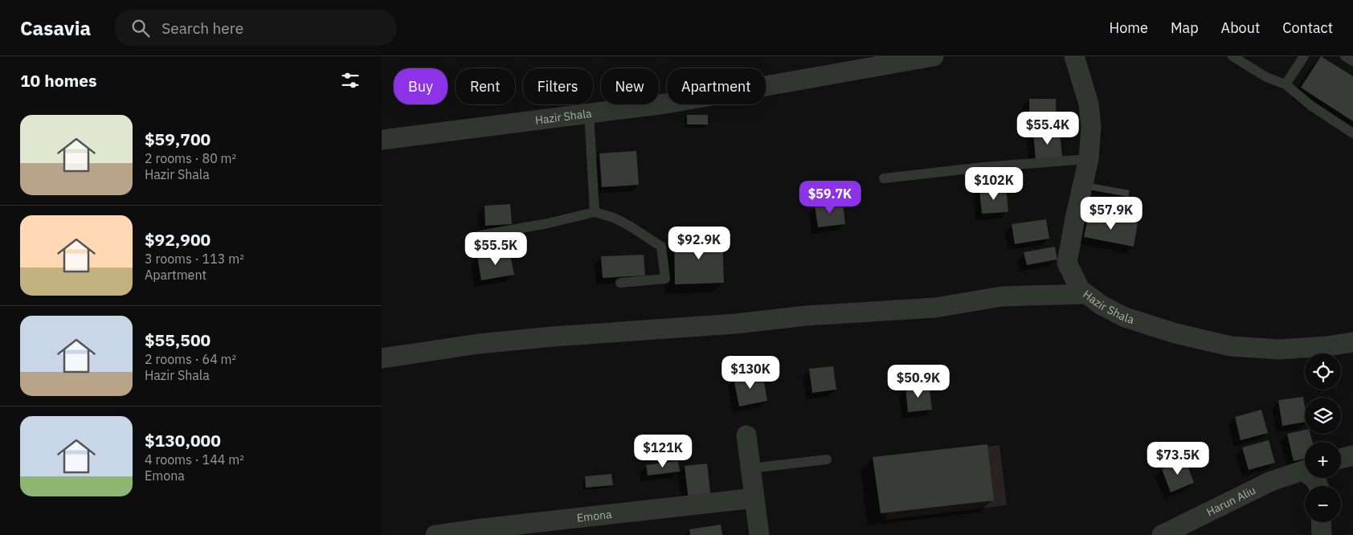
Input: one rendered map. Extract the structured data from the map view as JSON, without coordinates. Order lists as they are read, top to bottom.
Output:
{
  "streets": {
    "street": ["Hazir Shala", "Harun Aliu", "Emona"]
  },
  "page": {
    "header": "Casavia",
    "search": "Search here",
    "nav": [
      "Home",
      "Map",
      "About",
      "Contact"
    ],
    "heading": "10 homes",
    "chip": [
      "Buy",
      "Rent",
      "Filters",
      "New",
      "Apartment"
    ],
    "list": [
      {
        "name": "$59,700",
        "note": "2 rooms · 80 m² · Hazir Shala"
      },
      {
        "name": "$92,900",
        "note": "3 rooms · 113 m² · Apartment"
      },
      {
        "name": "$55,500",
        "note": "2 rooms · 64 m² · Hazir Shala"
      },
      {
        "name": "$130,000",
        "note": "4 rooms · 144 m² · Emona"
      }
    ],
    "price": [
      "$55.4K",
      "$102K",
      "$59.7K",
      "$57.9K",
      "$92.9K",
      "$55.5K",
      "$130K",
      "$50.9K",
      "$121K",
      "$73.5K"
    ],
    "map_buttons": ["+", "−"]
  }
}
